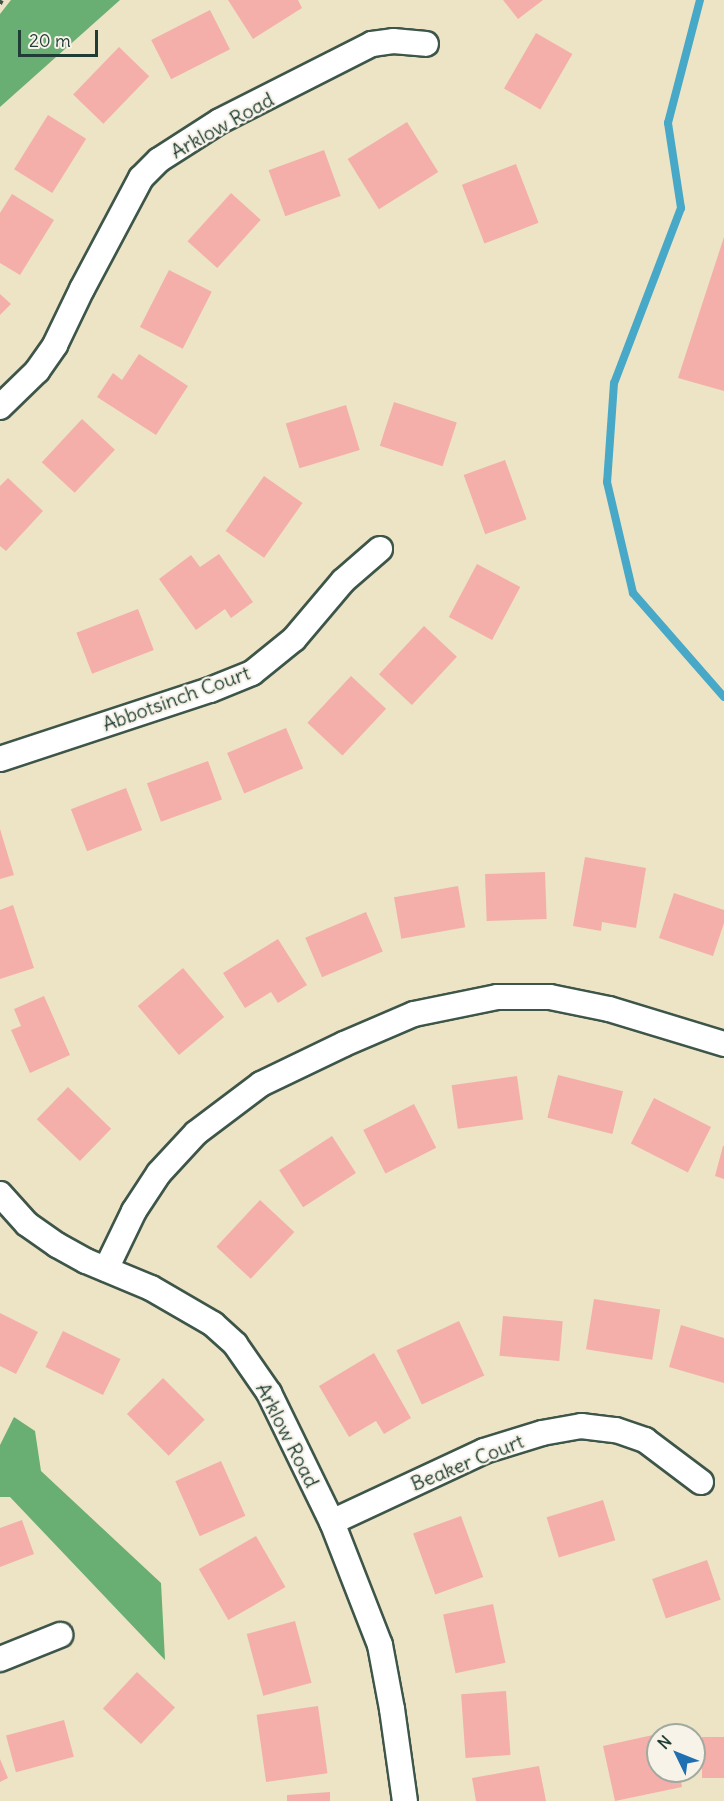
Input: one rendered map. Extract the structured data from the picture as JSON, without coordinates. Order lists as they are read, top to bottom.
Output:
{
  "streets": {
    "street": ["Arklow Road", "Abbotsinch Court", "Beaker Court"]
  },
  "crossings": [
    ["Arklow Road", "Beaker Court"]
  ],
  "scale_bar": "20 m",
  "north": "top left"
}
